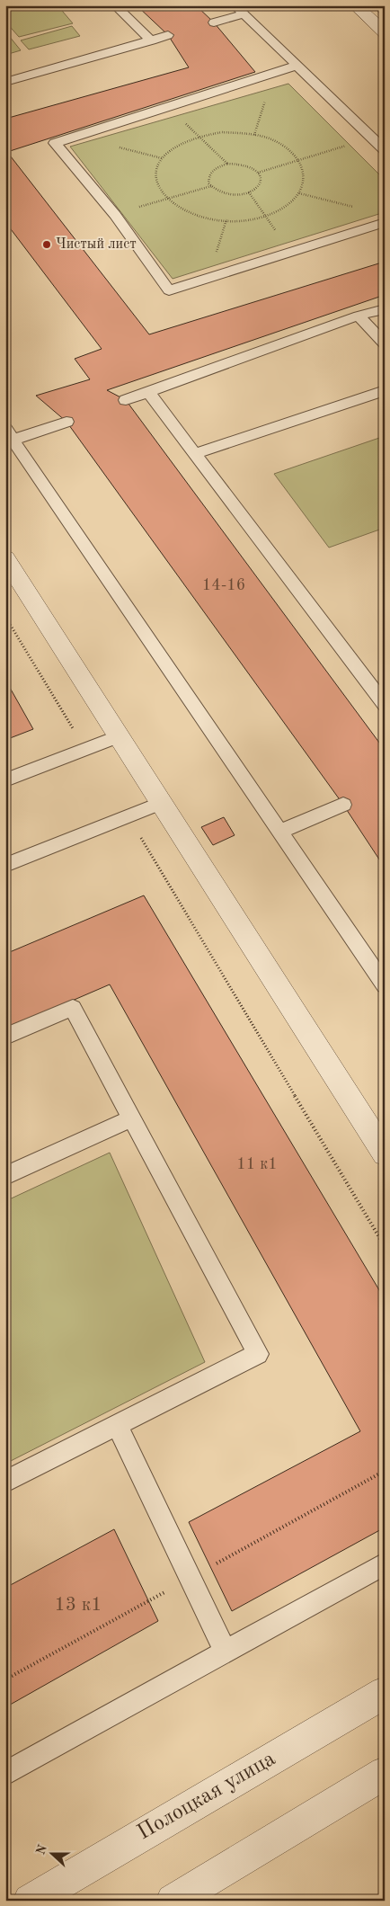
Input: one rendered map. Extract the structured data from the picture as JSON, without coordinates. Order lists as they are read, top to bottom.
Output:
{
  "streets": {
    "street": ["Полоцкая улица"]
  },
  "places": ["Чистый лист"],
  "house_numbers": ["14-16", "11 к1", "13 к1"],
  "north": "left"
}
